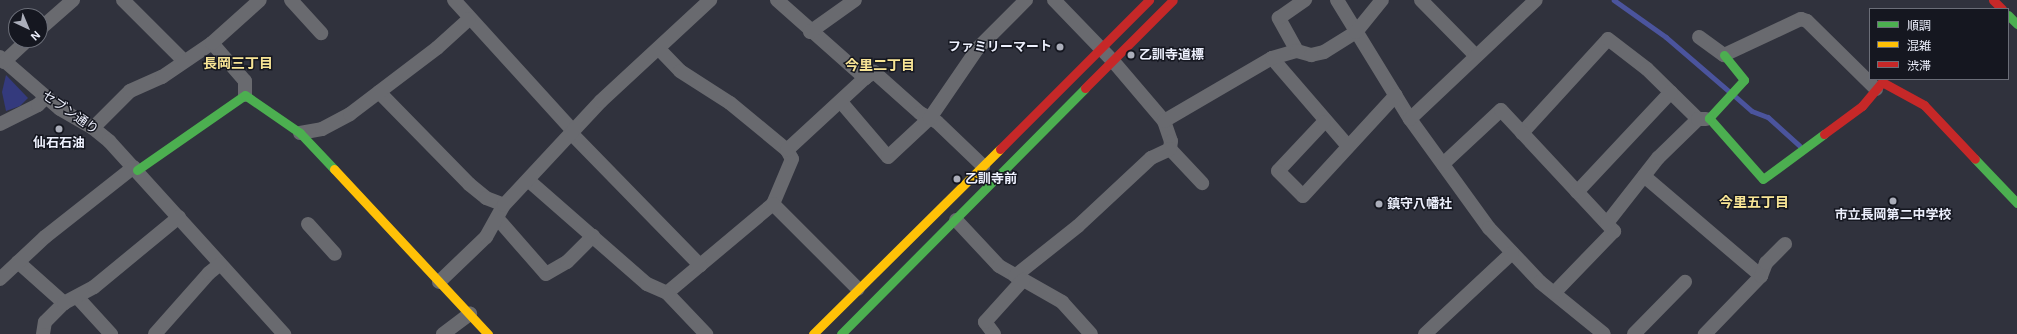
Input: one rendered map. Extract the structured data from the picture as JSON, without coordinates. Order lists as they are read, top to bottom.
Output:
{
  "streets": {
    "street": ["セブン通り"]
  },
  "districts": ["長岡三丁目", "今里二丁目", "今里五丁目"],
  "places": [
    "ファミリーマート",
    "乙訓寺道標",
    "仙石石油",
    "乙訓寺前",
    "市立長岡第二中学校",
    "鎮守八幡社"
  ],
  "legend": ["順調", "混雑", "渋滞"],
  "north": "bottom right"
}
